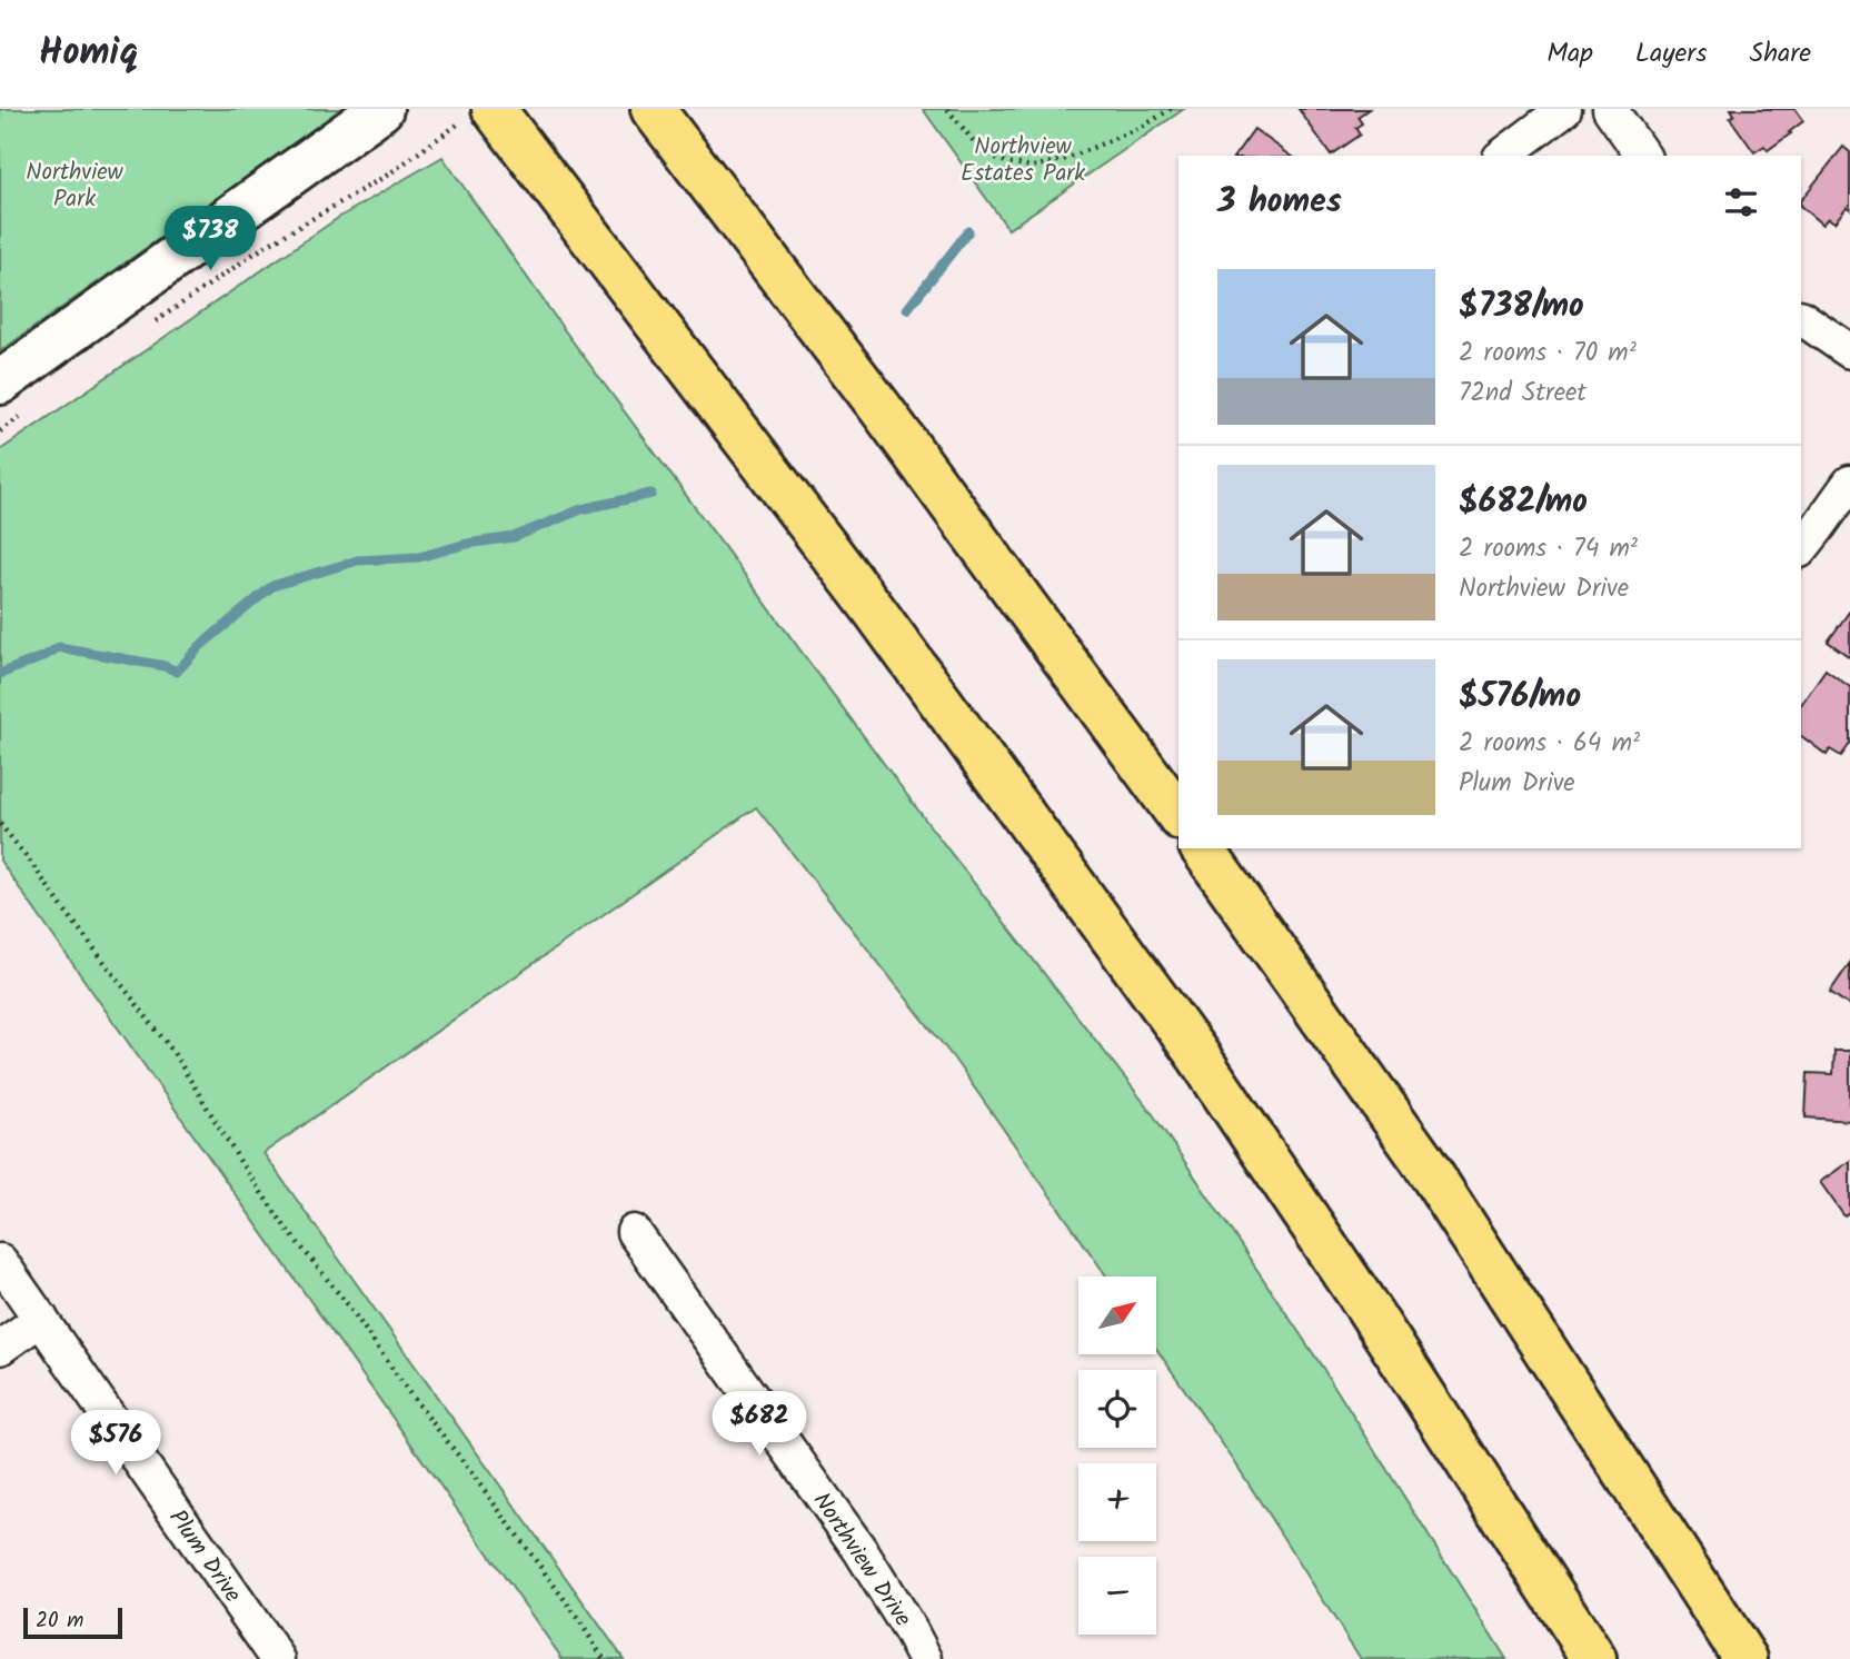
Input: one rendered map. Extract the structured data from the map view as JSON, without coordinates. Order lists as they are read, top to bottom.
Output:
{
  "streets": {
    "street": ["Plum Drive", "Northview Drive"]
  },
  "parks": ["Northview Estates Park", "Northview Park"],
  "scale_bar": "20 m",
  "north": "top right",
  "page": {
    "header": "Homiq",
    "nav": ["Map", "Layers", "Share"],
    "heading": "3 homes",
    "price": ["$738", "$682", "$576"],
    "list": [
      {
        "name": "$738/mo",
        "note": "2 rooms · 70 m² · 72nd Street"
      },
      {
        "name": "$682/mo",
        "note": "2 rooms · 74 m² · Northview Drive"
      },
      {
        "name": "$576/mo",
        "note": "2 rooms · 64 m² · Plum Drive"
      }
    ],
    "map_buttons": ["+", "−"],
    "scale": "20 m"
  }
}
